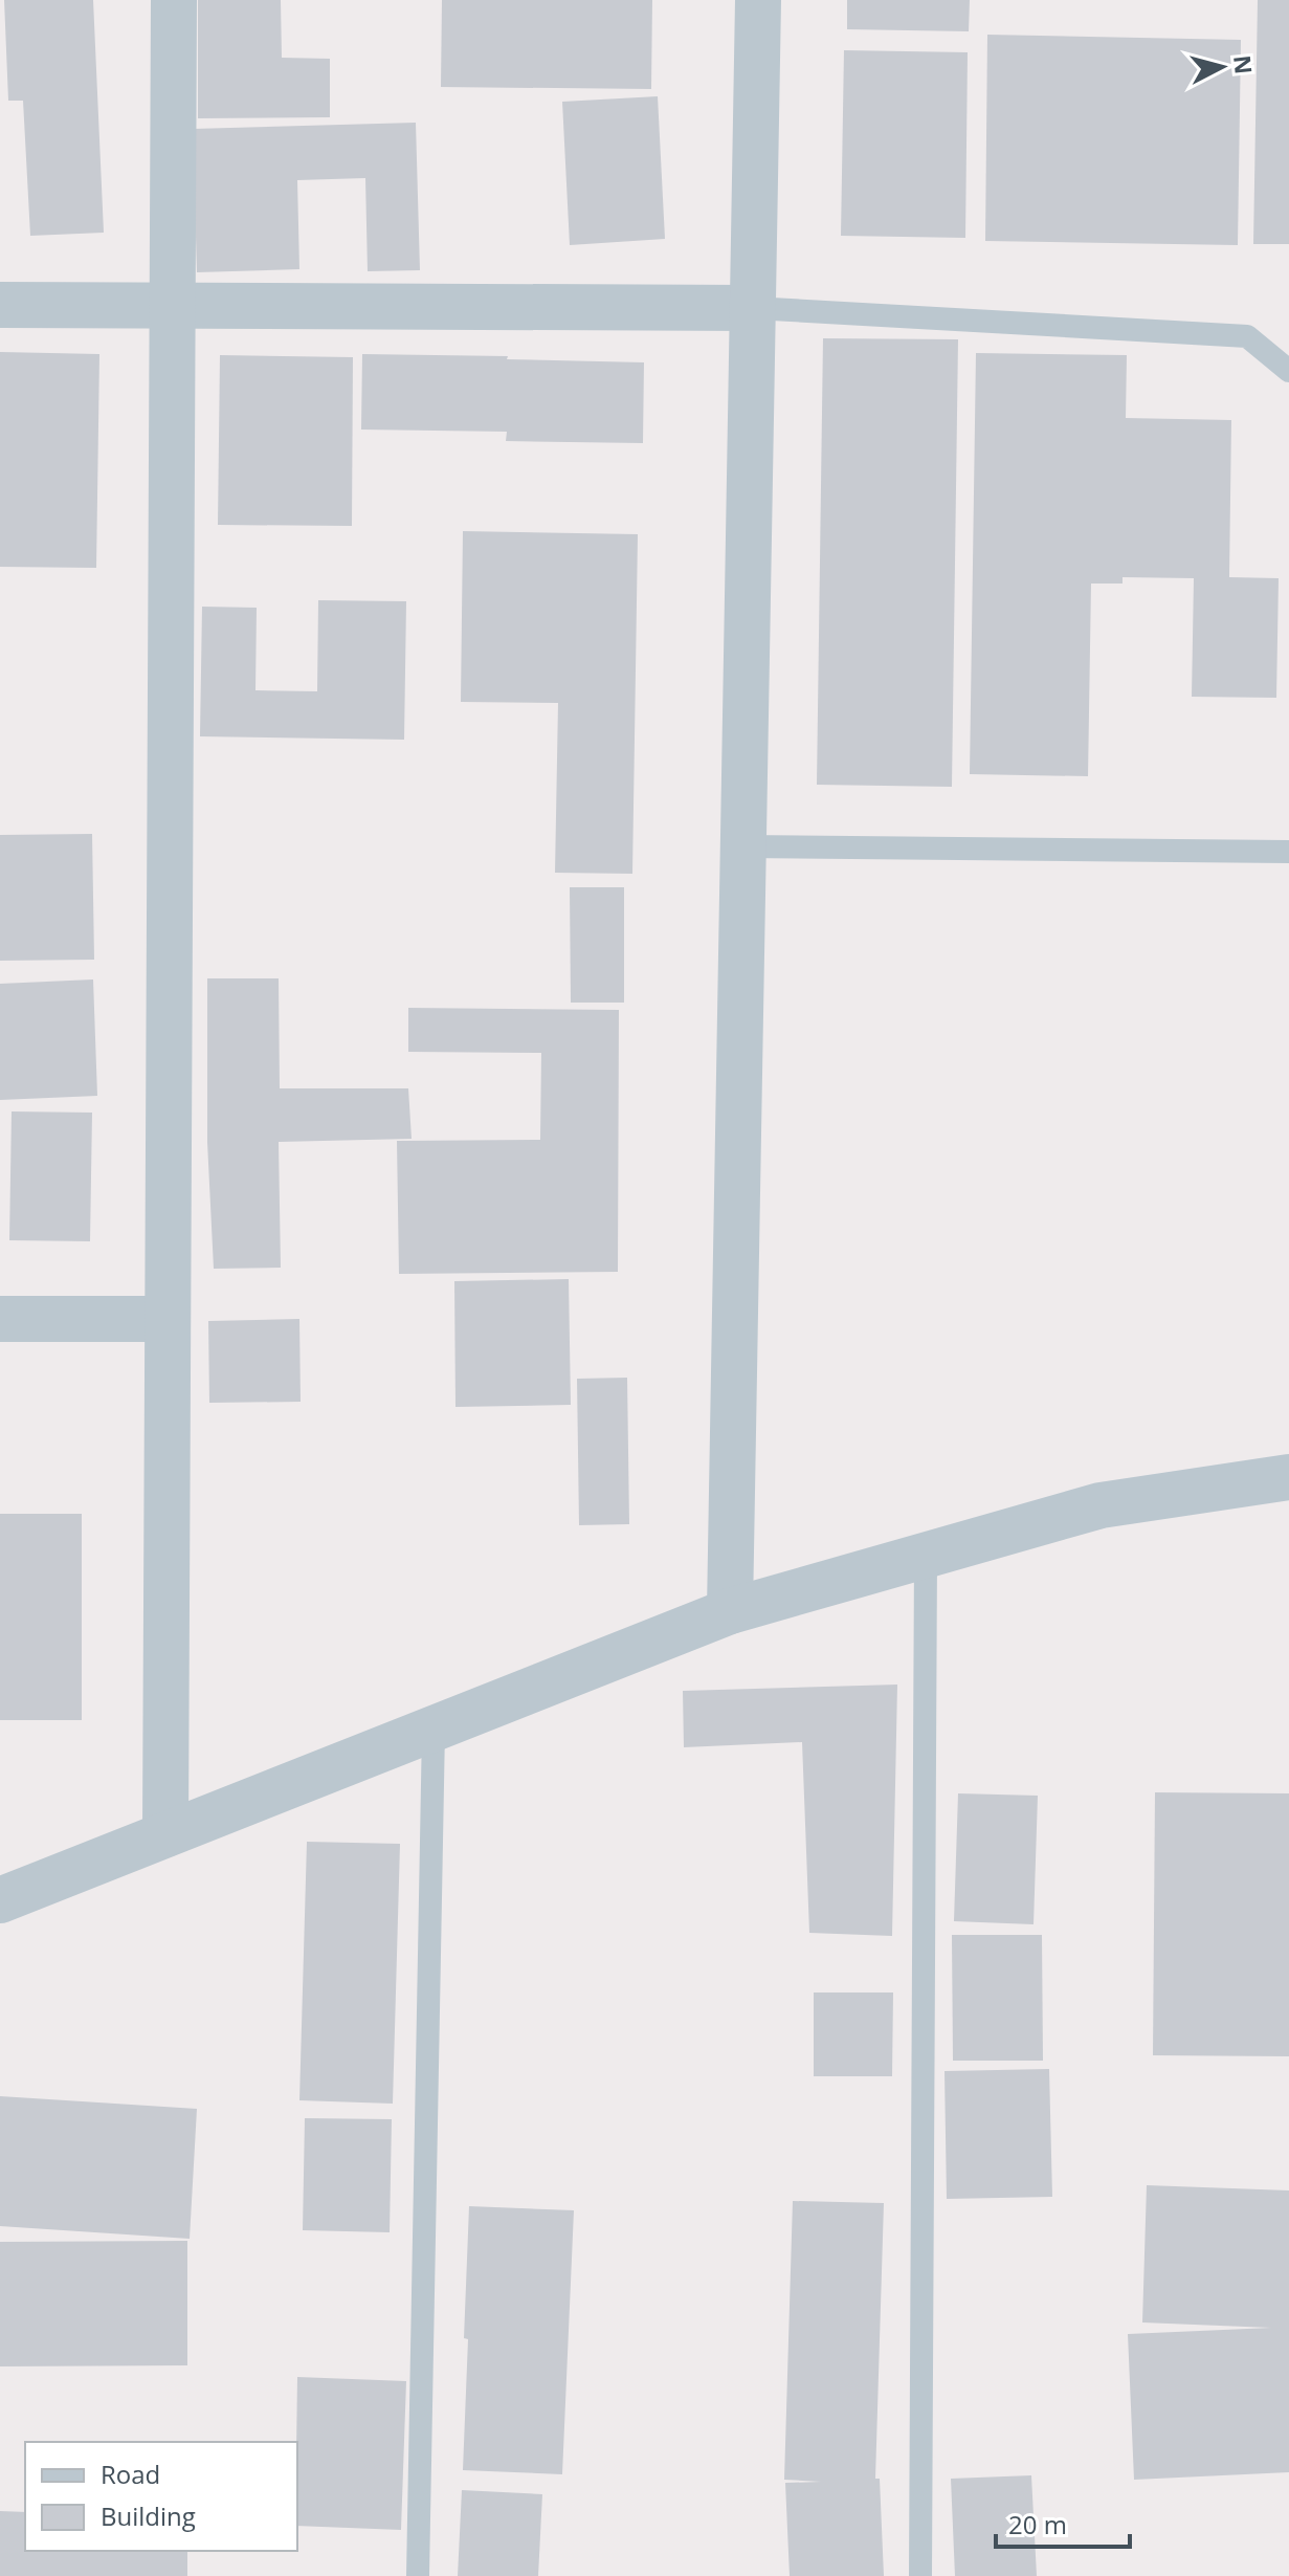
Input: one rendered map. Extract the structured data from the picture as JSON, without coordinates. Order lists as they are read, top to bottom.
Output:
{
  "legend": ["Road", "Building"],
  "scale_bar": "20 m",
  "north": "right"
}
